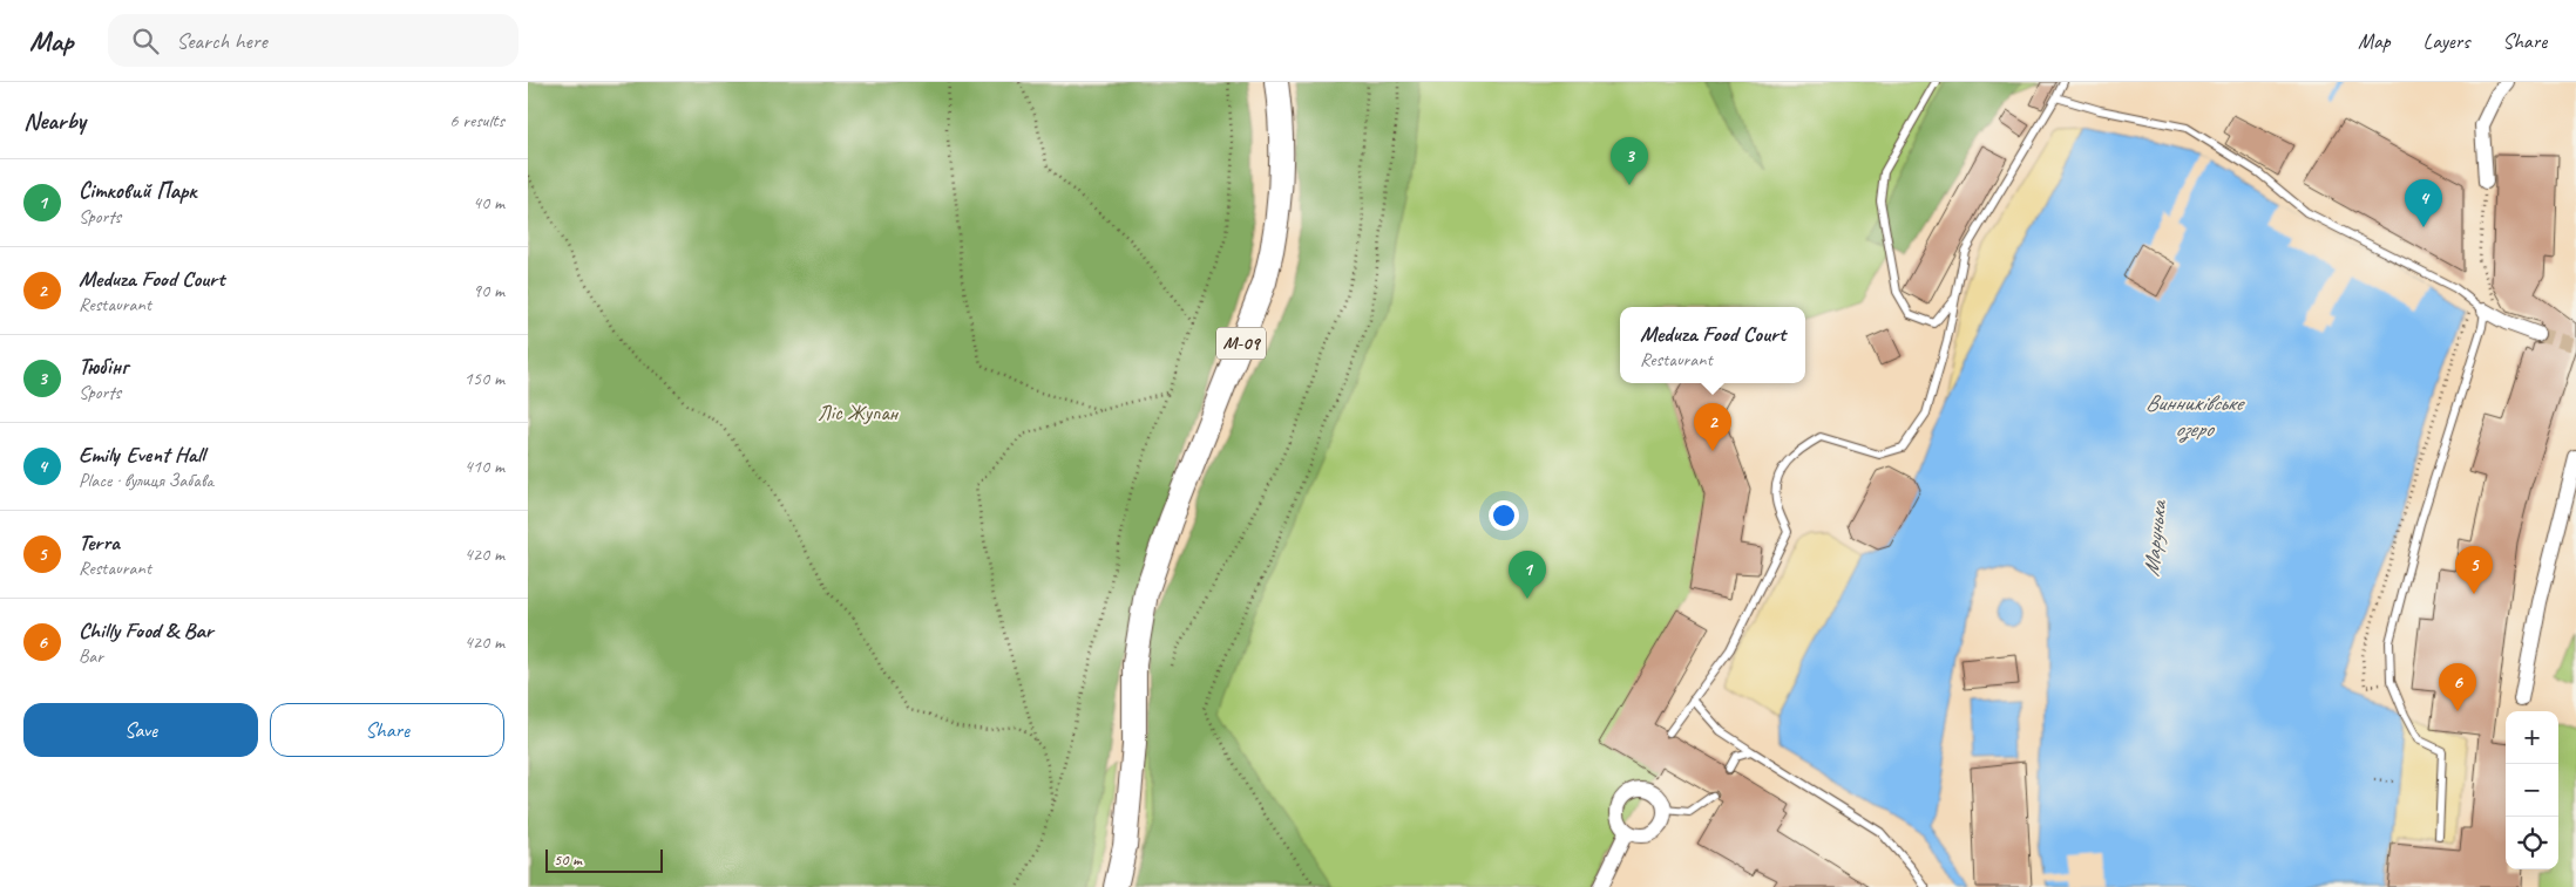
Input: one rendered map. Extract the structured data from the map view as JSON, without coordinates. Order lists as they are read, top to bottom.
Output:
{
  "streets": {
    "main road": ["М-09"]
  },
  "water": ["Винниківське озеро", "Марунька"],
  "parks": ["Ліс Жупан"],
  "scale_bar": "50 m",
  "page": {
    "header": "Map",
    "search": "Search here",
    "nav": ["Map", "Layers", "Share"],
    "heading": ["Nearby", "6 results"],
    "pins": [
      "3",
      "4",
      "2",
      "5",
      "1",
      "6"
    ],
    "list": [
      {
        "mark": "1",
        "name": "Сітковий Парк",
        "note": "Sports",
        "value": "40 m"
      },
      {
        "mark": "2",
        "name": "Meduza Food Court",
        "note": "Restaurant",
        "value": "90 m"
      },
      {
        "mark": "3",
        "name": "Тюбінг",
        "note": "Sports",
        "value": "150 m"
      },
      {
        "mark": "4",
        "name": "Emily Event Hall",
        "note": "Place · вулиця Забава",
        "value": "410 m"
      },
      {
        "mark": "5",
        "name": "Terra",
        "note": "Restaurant",
        "value": "420 m"
      },
      {
        "mark": "6",
        "name": "Chilly Food & Bar",
        "note": "Bar",
        "value": "420 m"
      }
    ],
    "popup": ["Meduza Food Court", "Restaurant"],
    "buttons": ["Save", "Share"],
    "map_buttons": ["+", "−"],
    "scale": "50 m"
  }
}
